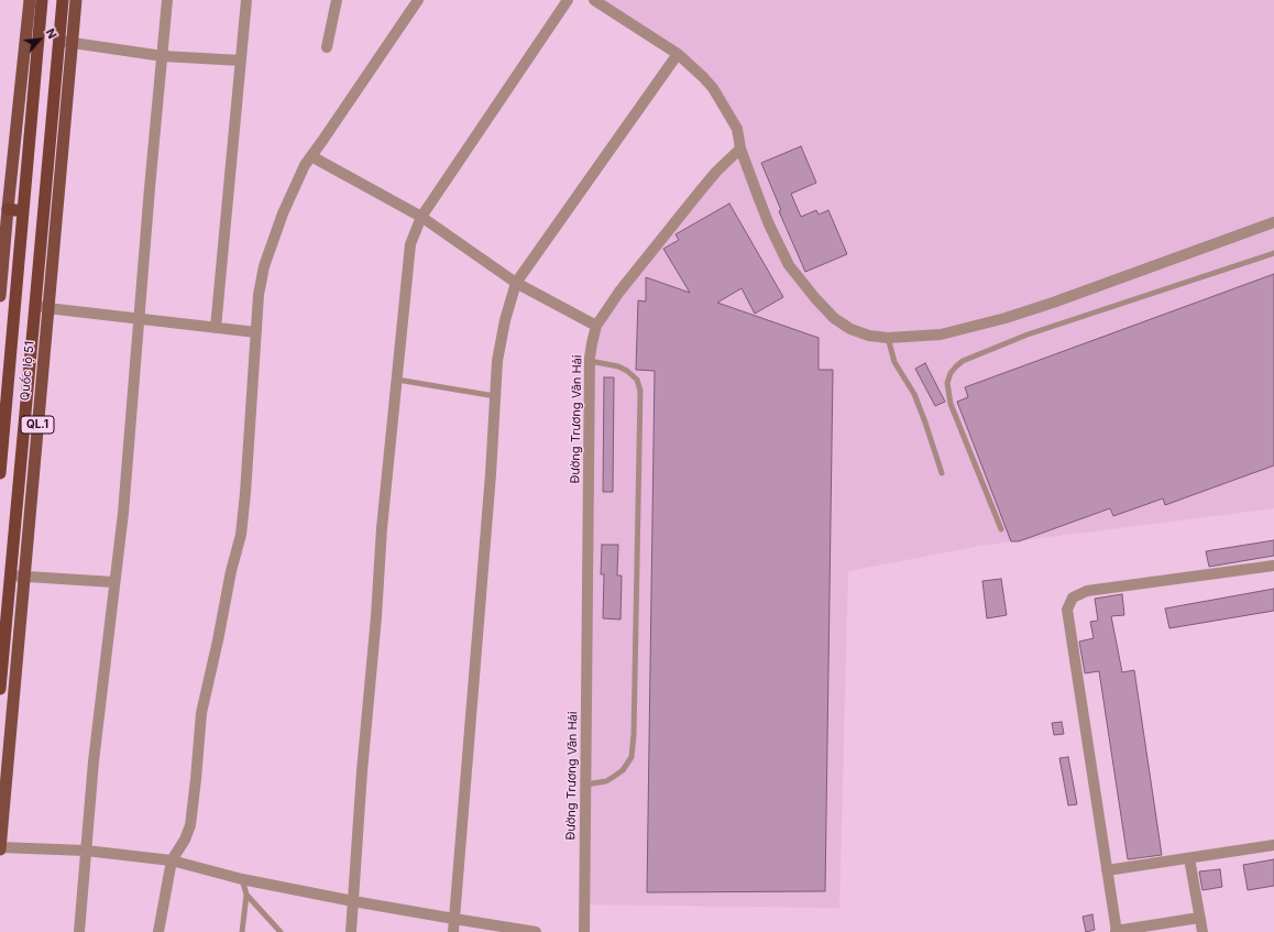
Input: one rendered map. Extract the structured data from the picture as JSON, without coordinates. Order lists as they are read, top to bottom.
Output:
{
  "streets": {
    "highway": ["Quốc lộ 51", "QL.1"],
    "street": ["Đường Trương Văn Hải"]
  },
  "north": "top right"
}
